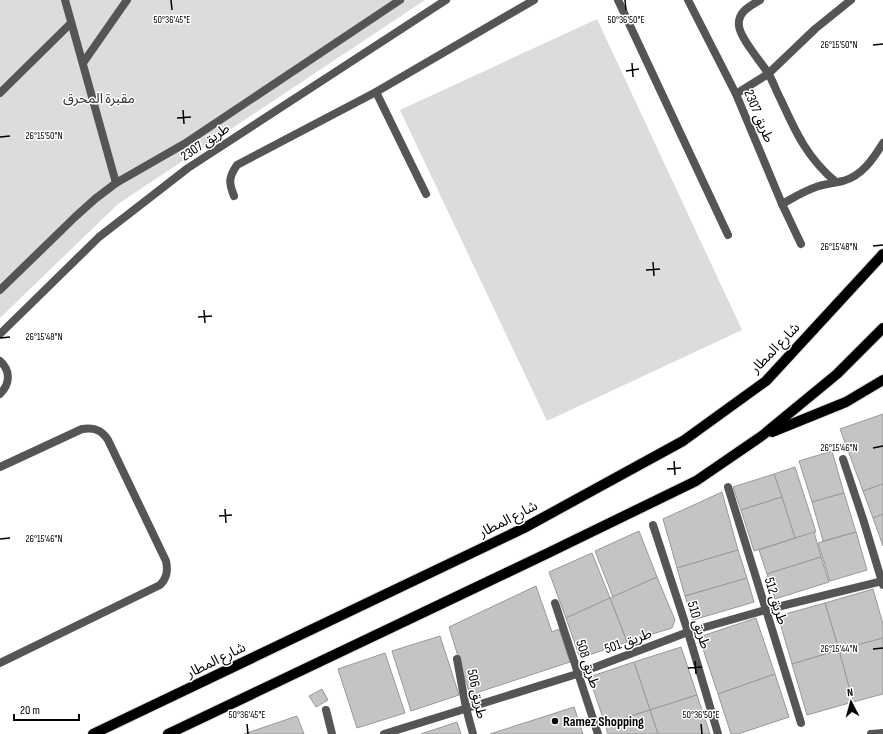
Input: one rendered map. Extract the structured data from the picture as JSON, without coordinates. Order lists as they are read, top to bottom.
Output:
{
  "streets": {
    "main road": ["شارع المطار"],
    "street": [
      "طريق 2307",
      "طريق 512",
      "طريق 510",
      "طريق 501",
      "طريق 508",
      "طريق 506"
    ]
  },
  "crossings": [
    ["طريق 512", "طريق 501"],
    ["طريق 510", "طريق 501"],
    ["طريق 501", "طريق 508"],
    ["طريق 501", "طريق 506"]
  ],
  "parks": ["مقبرة المحرق"],
  "places": ["Ramez Shopping"],
  "scale_bar": "20 m",
  "north": "top",
  "coordinates": [
    "50°36'45\"E",
    "50°36'50\"E",
    "26°15'50\"N",
    "26°15'48\"N",
    "26°15'46\"N",
    "26°15'44\"N"
  ]
}
